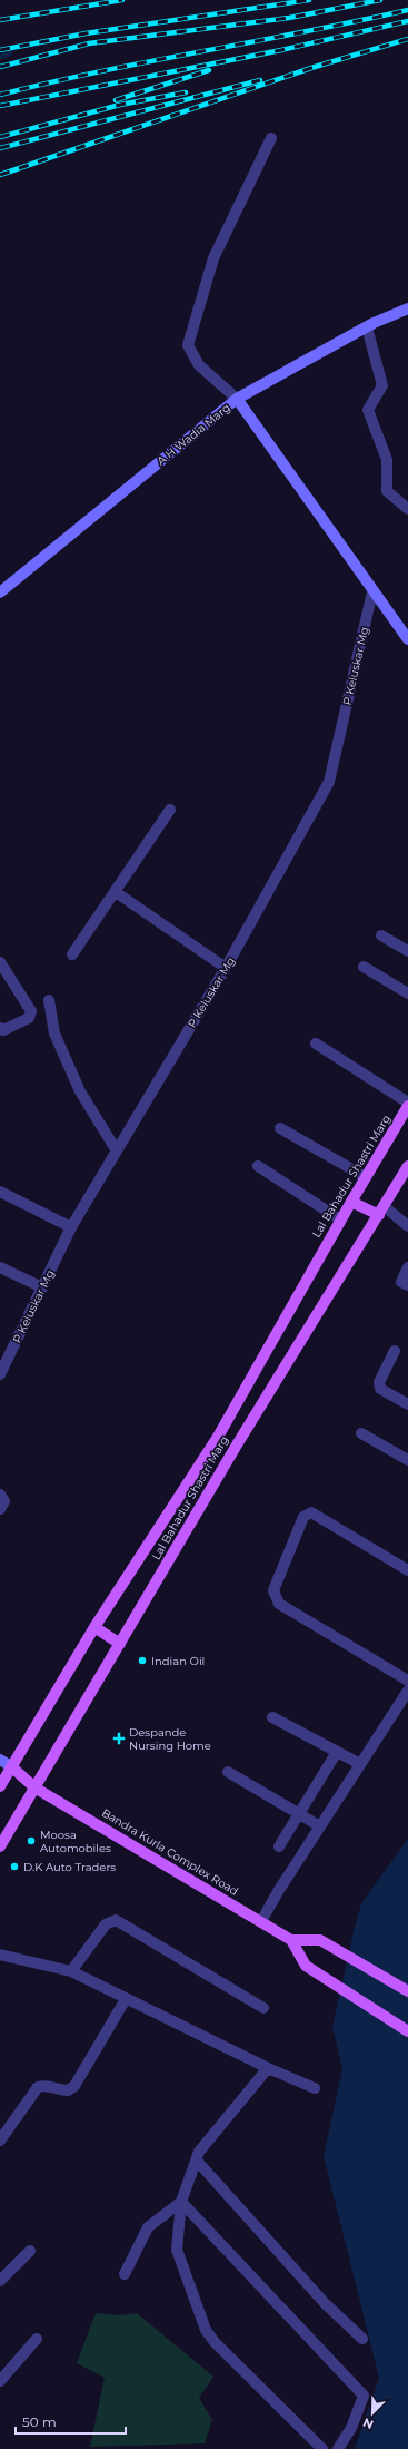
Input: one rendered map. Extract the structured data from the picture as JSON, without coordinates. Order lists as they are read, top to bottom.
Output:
{
  "streets": {
    "main road": ["Lal Bahadur Shastri Marg", "Bandra Kurla Complex Road"],
    "street": ["A H Wadia Marg", "P Keluskar Mg"]
  },
  "crossings": [
    ["Lal Bahadur Shastri Marg", "Bandra Kurla Complex Road"]
  ],
  "places": {
    "other": ["Indian Oil", "Moosa Automobiles", "D.K Auto Traders"],
    "health": ["Despande Nursing Home"]
  },
  "scale_bar": "50 m",
  "north": "bottom left"
}
